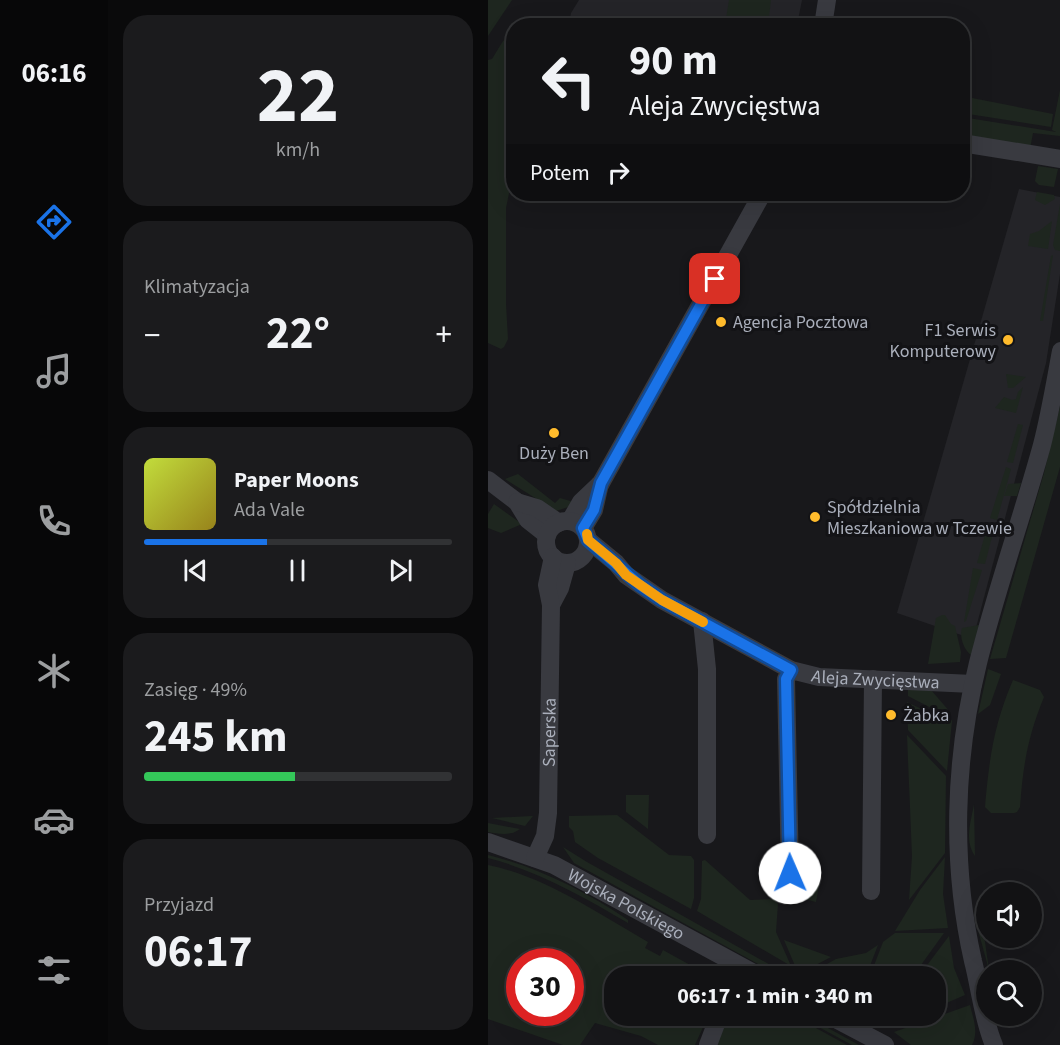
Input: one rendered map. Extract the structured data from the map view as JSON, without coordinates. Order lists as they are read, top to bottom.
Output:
{
  "streets": {
    "street": ["Aleja Zwycięstwa", "Saperska", "Wojska Polskiego"]
  },
  "crossings": [
    ["Aleja Zwycięstwa", "Saperska"],
    ["Saperska", "Wojska Polskiego"]
  ],
  "places": [
    "Agencja Pocztowa",
    "F1 Serwis Komputerowy",
    "Duży Ben",
    "Spółdzielnia Mieszkaniowa w Tczewie",
    "Żabka"
  ],
  "page": {
    "tabs": "06:16",
    "tile": [
      ["22", "km/h"],
      "Klimatyzacja",
      ["Zasięg · 49%", "245 km"],
      ["Przyjazd", "06:17"]
    ],
    "turn": ["90 m", "Aleja Zwycięstwa"],
    "then": "Potem",
    "heat": ["−", "22°", "+"],
    "song": ["Paper Moons", "Ada Vale"],
    "limit": "30",
    "trip": "06:17 · 1 min · 340 m"
  }
}
